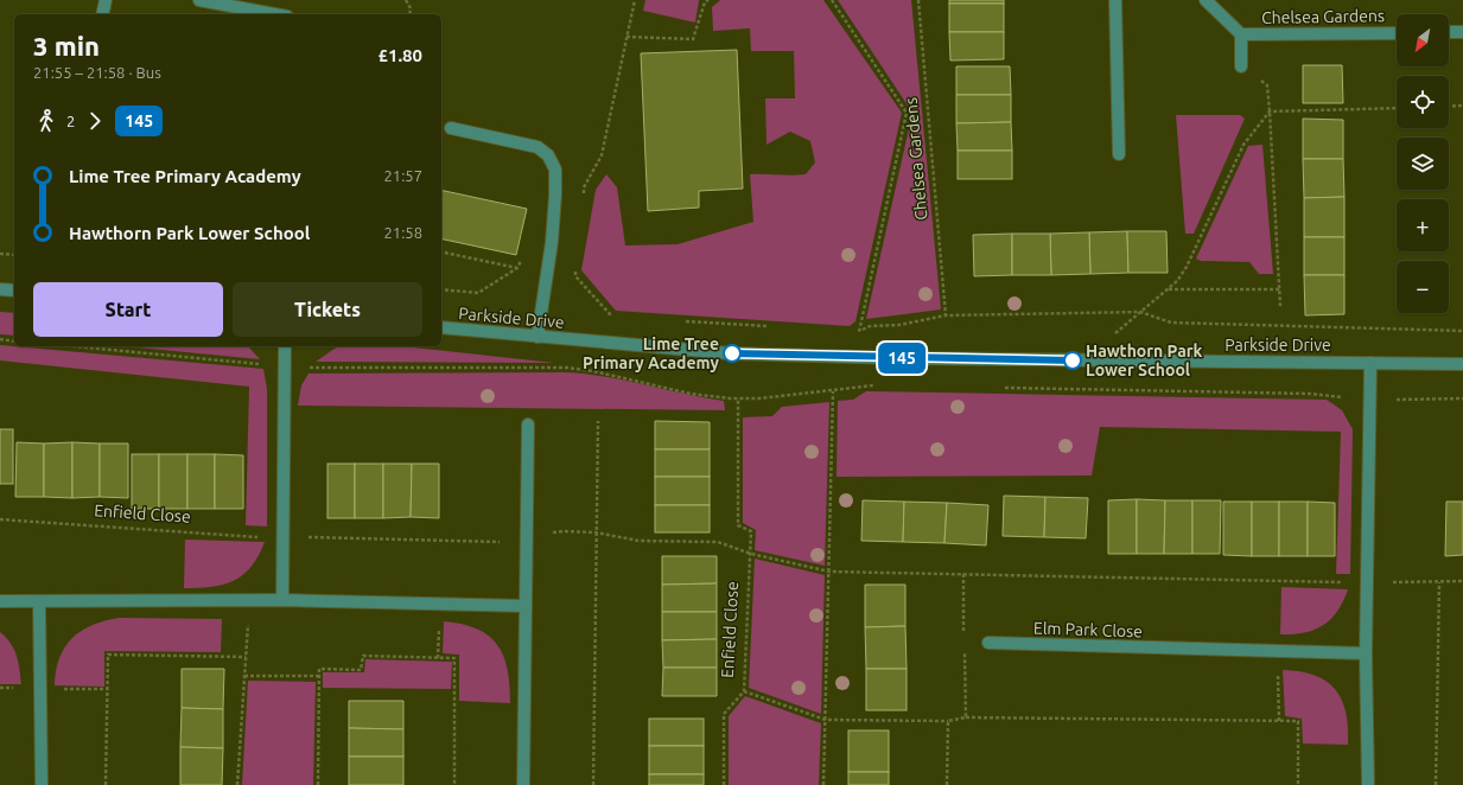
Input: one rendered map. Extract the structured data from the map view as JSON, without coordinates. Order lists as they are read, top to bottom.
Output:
{
  "streets": {
    "street": ["Chelsea Gardens", "Parkside Drive", "Elm Park Close"],
    "path": ["Enfield Close"]
  },
  "places": ["Lime Tree Primary Academy", "Hawthorn Park Lower School"],
  "lines": ["bus line 145"],
  "north": "bottom left",
  "page": {
    "on_map": "145",
    "map_buttons": ["+", "−"],
    "heading": ["3 min", "21:55 – 21:58 · Bus", "£1.80"],
    "legs": ["2", "145"],
    "list": [
      {
        "name": "Lime Tree Primary Academy",
        "value": "21:57"
      },
      {
        "name": "Hawthorn Park Lower School",
        "value": "21:58"
      }
    ],
    "buttons": ["Start", "Tickets"]
  }
}
